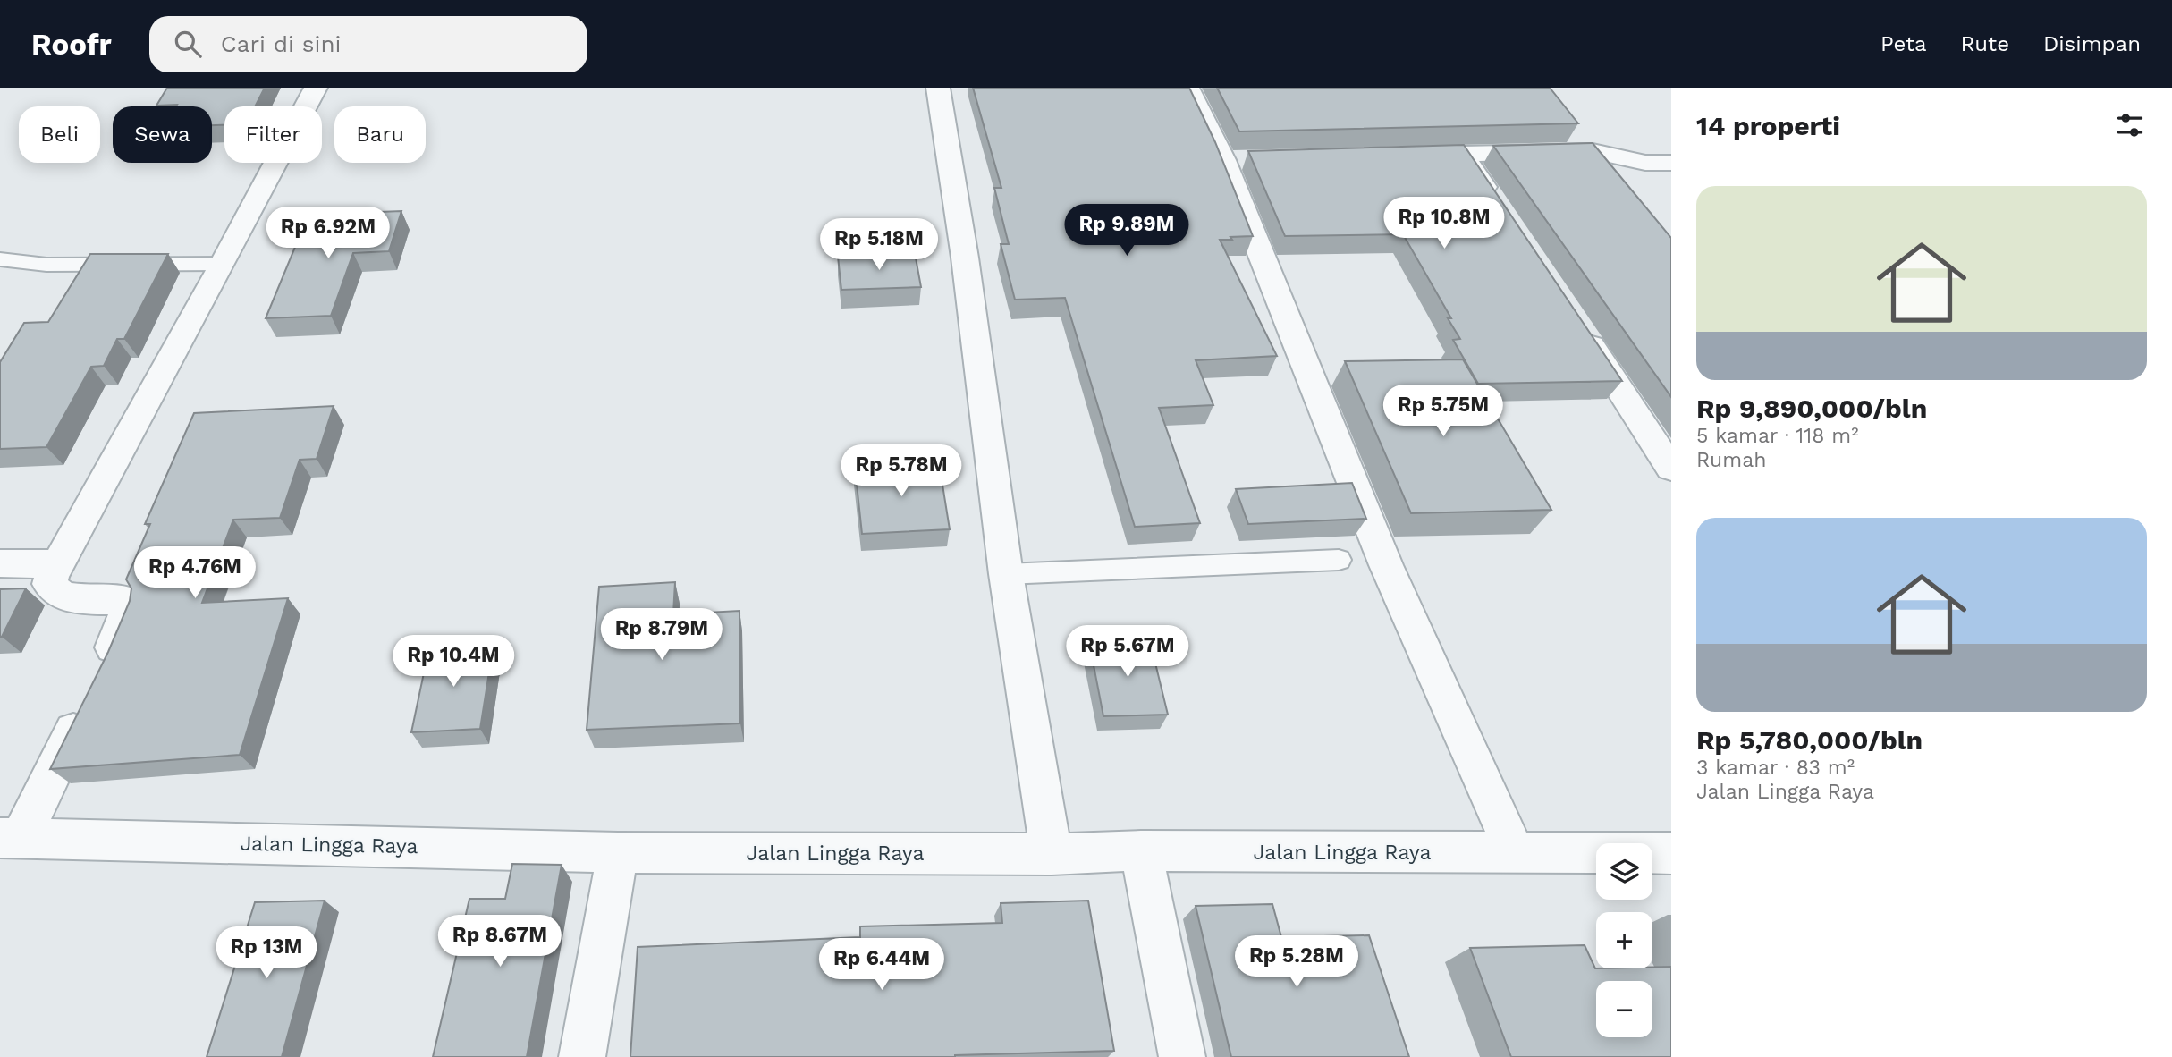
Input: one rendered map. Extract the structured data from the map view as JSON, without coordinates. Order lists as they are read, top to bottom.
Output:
{
  "streets": {
    "street": ["Jalan Lingga Raya"]
  },
  "page": {
    "header": "Roofr",
    "search": "Cari di sini",
    "nav": ["Peta", "Rute", "Disimpan"],
    "heading": "14 properti",
    "chip": [
      "Beli",
      "Sewa",
      "Filter",
      "Baru"
    ],
    "list": [
      {
        "name": "Rp 9,890,000/bln",
        "note": "5 kamar · 118 m² · Rumah"
      },
      {
        "name": "Rp 5,780,000/bln",
        "note": "3 kamar · 83 m² · Jalan Lingga Raya"
      }
    ],
    "price": [
      "Rp 10.8M",
      "Rp 9.89M",
      "Rp 6.92M",
      "Rp 5.18M",
      "Rp 5.75M",
      "Rp 5.78M",
      "Rp 4.76M",
      "Rp 8.79M",
      "Rp 5.67M",
      "Rp 10.4M",
      "Rp 8.67M",
      "Rp 13M",
      "Rp 5.28M",
      "Rp 6.44M"
    ],
    "map_buttons": ["+", "−"]
  }
}
